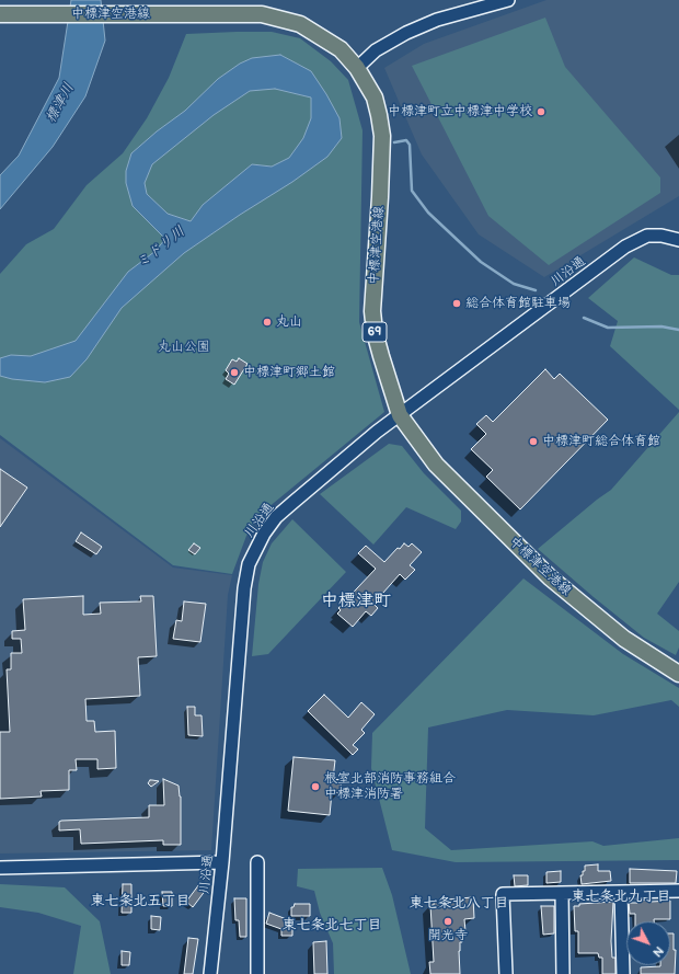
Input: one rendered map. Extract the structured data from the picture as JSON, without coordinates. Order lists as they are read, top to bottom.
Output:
{
  "streets": {
    "main road": ["中標津空港線", "69"],
    "street": ["川沿通"]
  },
  "crossings": [
    ["中標津空港線", "川沿通"]
  ],
  "districts": [
    "中標津町",
    "東七条北九丁目",
    "東七条北五丁目",
    "東七条北八丁目",
    "東七条北七丁目"
  ],
  "water": ["標津川", "ミドリ川"],
  "parks": ["丸山公園"],
  "places": [
    "中標津町立中標津中学校",
    "総合体育館駐車場",
    "丸山",
    "中標津町郷土館",
    "中標津町総合体育館",
    "根室北部消防事務組合 中標津消防署",
    "開光寺"
  ],
  "north": "bottom right"
}
